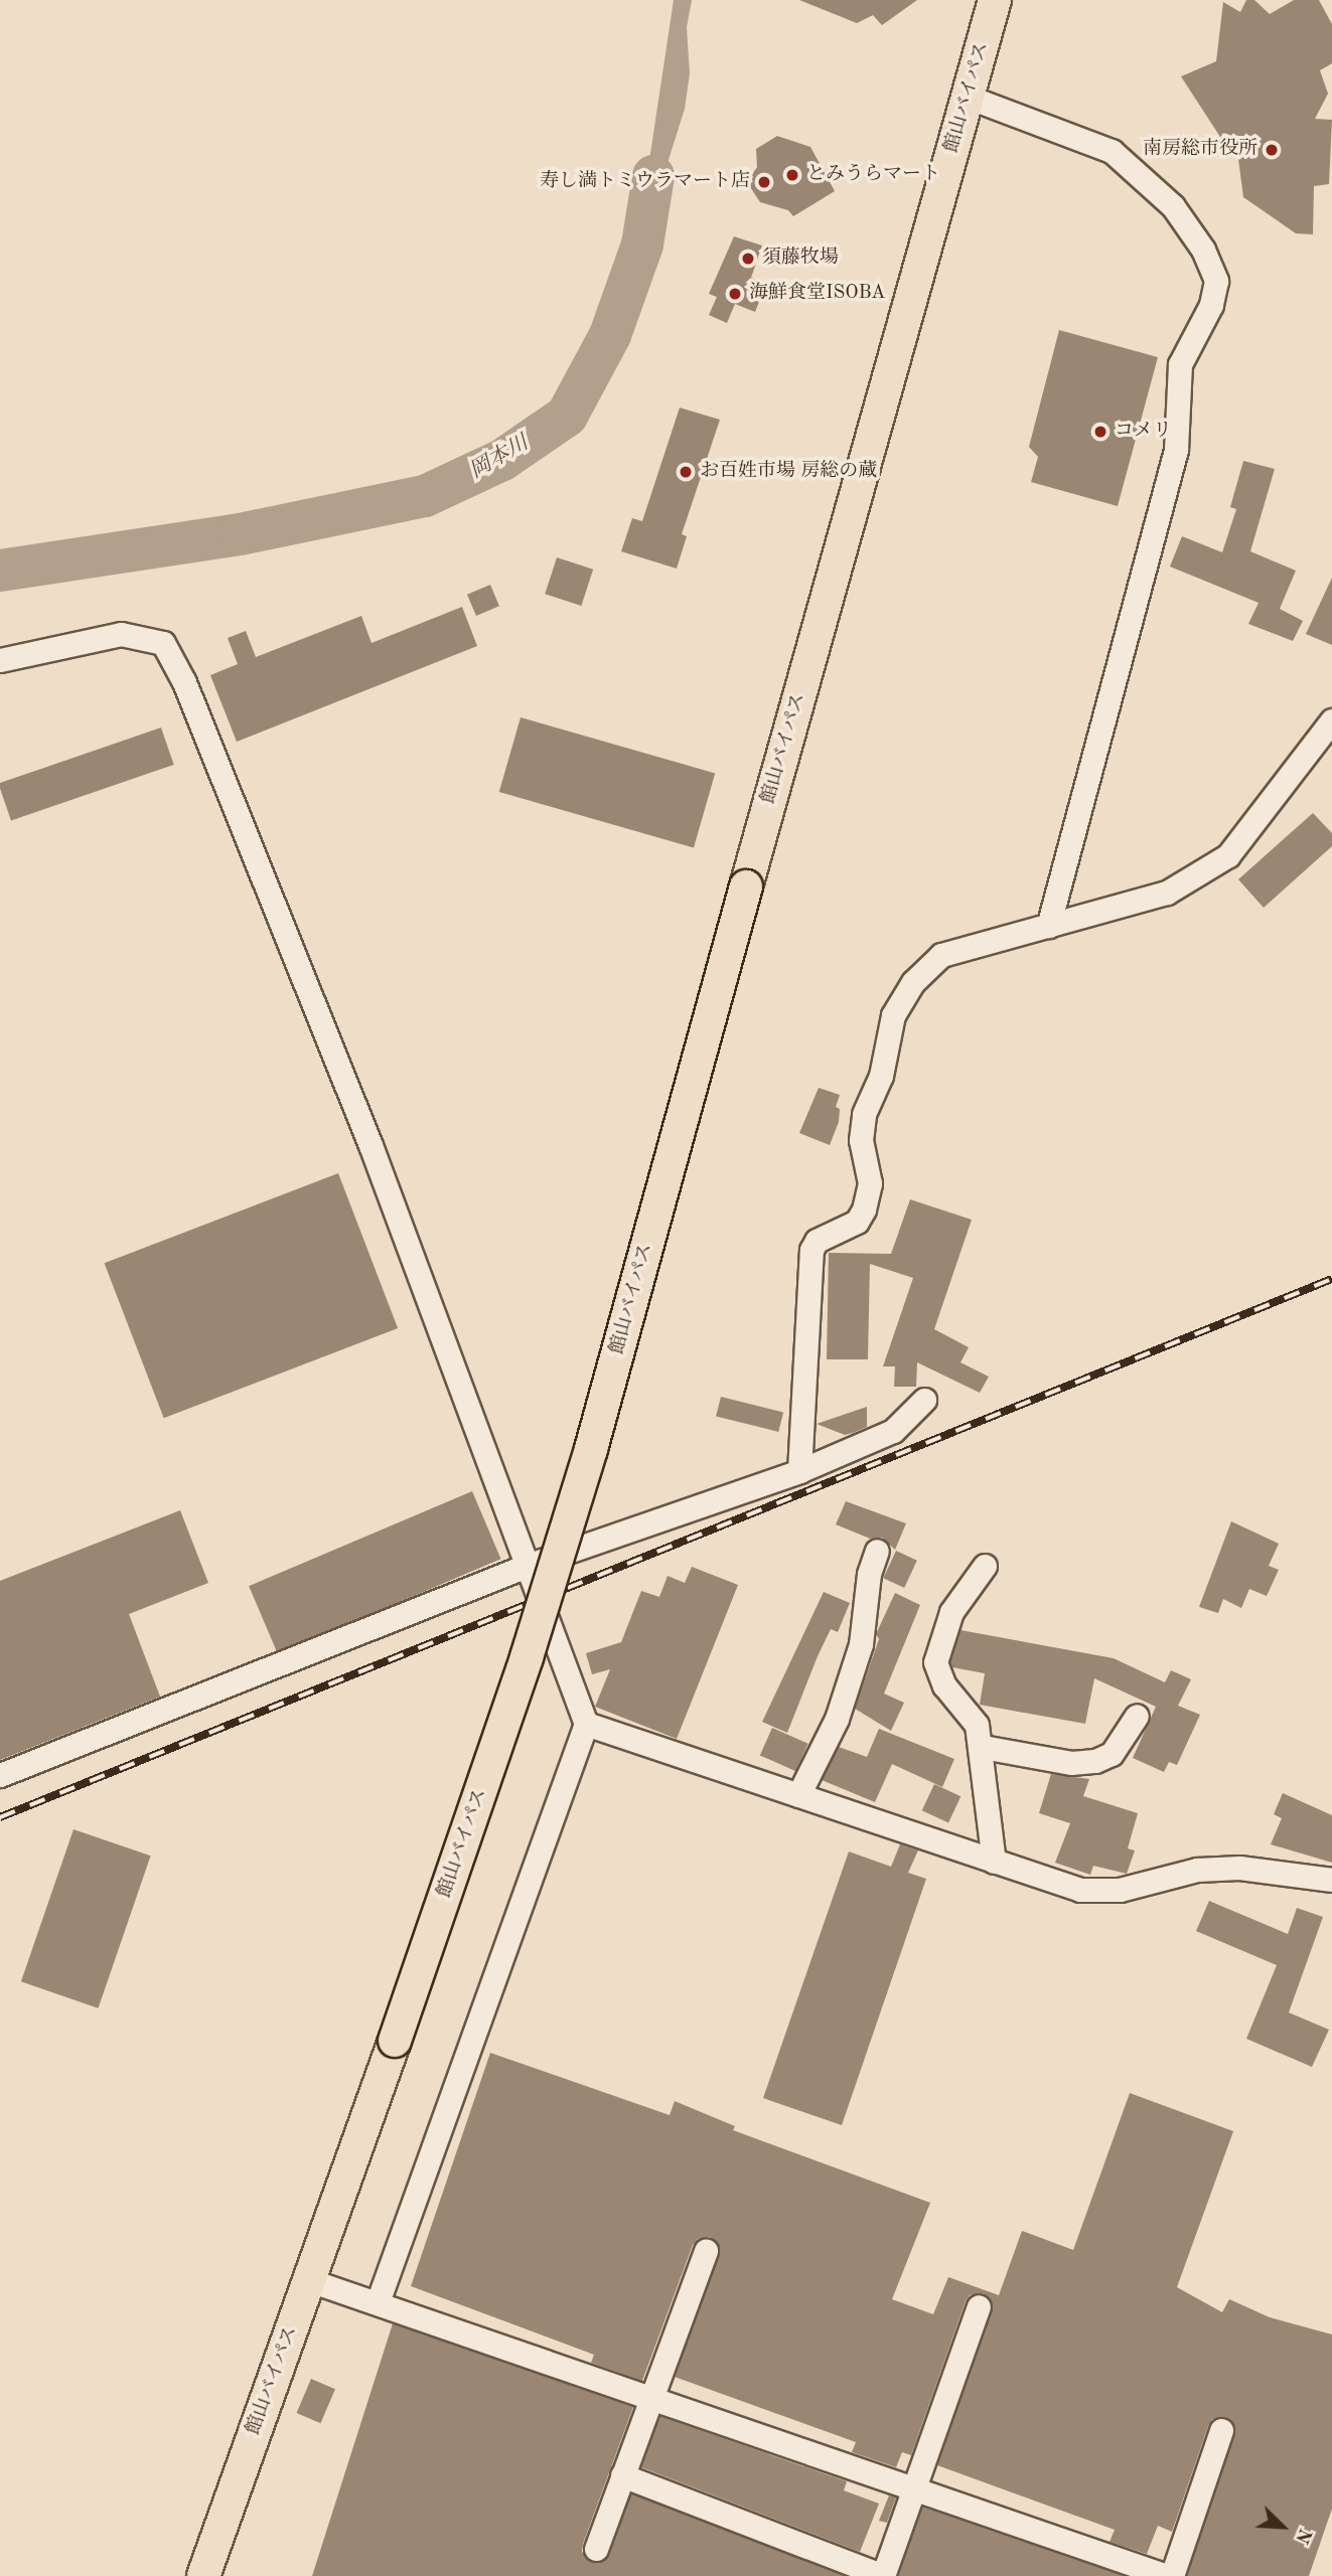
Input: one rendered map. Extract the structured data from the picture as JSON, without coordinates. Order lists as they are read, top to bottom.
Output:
{
  "streets": {
    "highway": ["館山バイパス"]
  },
  "water": ["岡本川"],
  "places": [
    "南房総市役所",
    "とみうらマート",
    "寿し満トミウラマート店",
    "須藤牧場",
    "海鮮食堂ISOBA",
    "コメリ",
    "お百姓市場 房総の蔵"
  ],
  "north": "bottom right"
}
